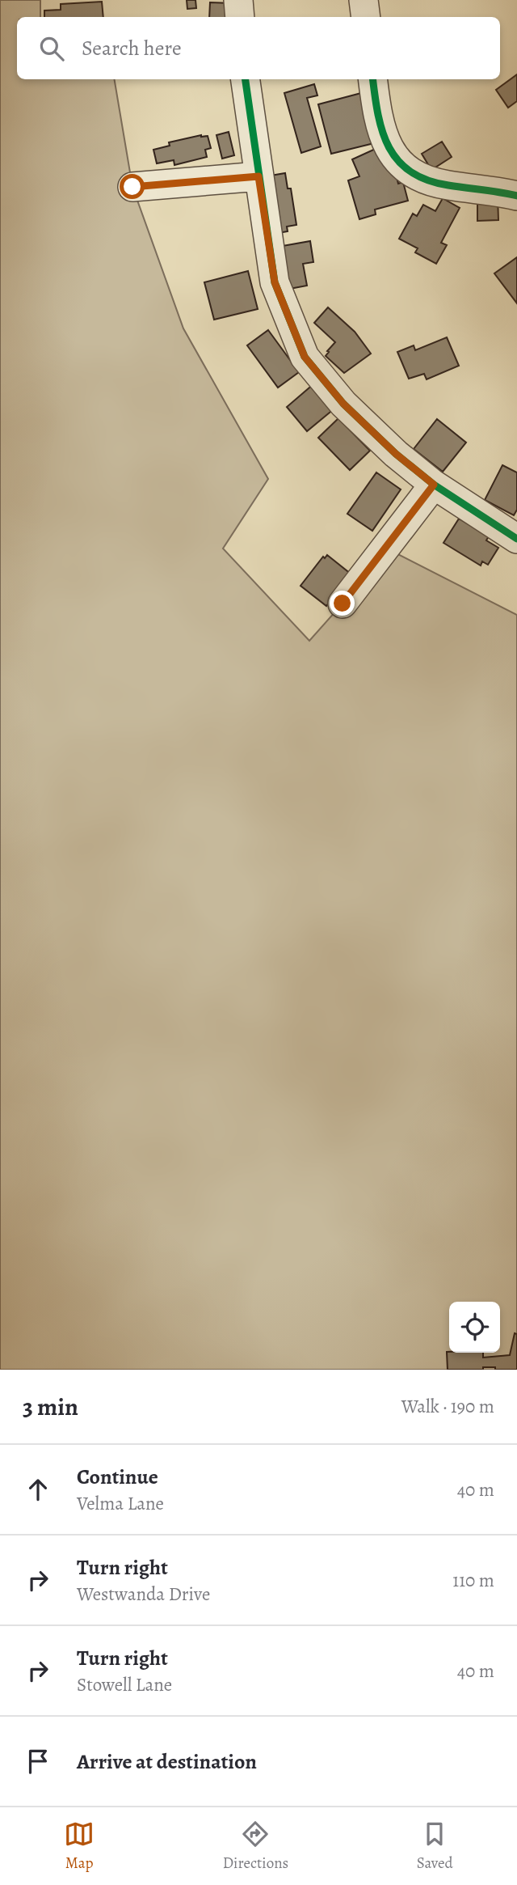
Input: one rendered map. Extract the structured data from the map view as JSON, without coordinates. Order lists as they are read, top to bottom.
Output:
{
  "page": {
    "search": "Search here",
    "heading": ["3 min", "Walk · 190 m"],
    "list": [
      ["Continue", "Velma Lane", "40 m"],
      ["Turn right", "Westwanda Drive", "110 m"],
      ["Turn right", "Stowell Lane", "40 m"],
      "Arrive at destination"
    ],
    "nav": ["Map", "Directions", "Saved"]
  }
}
